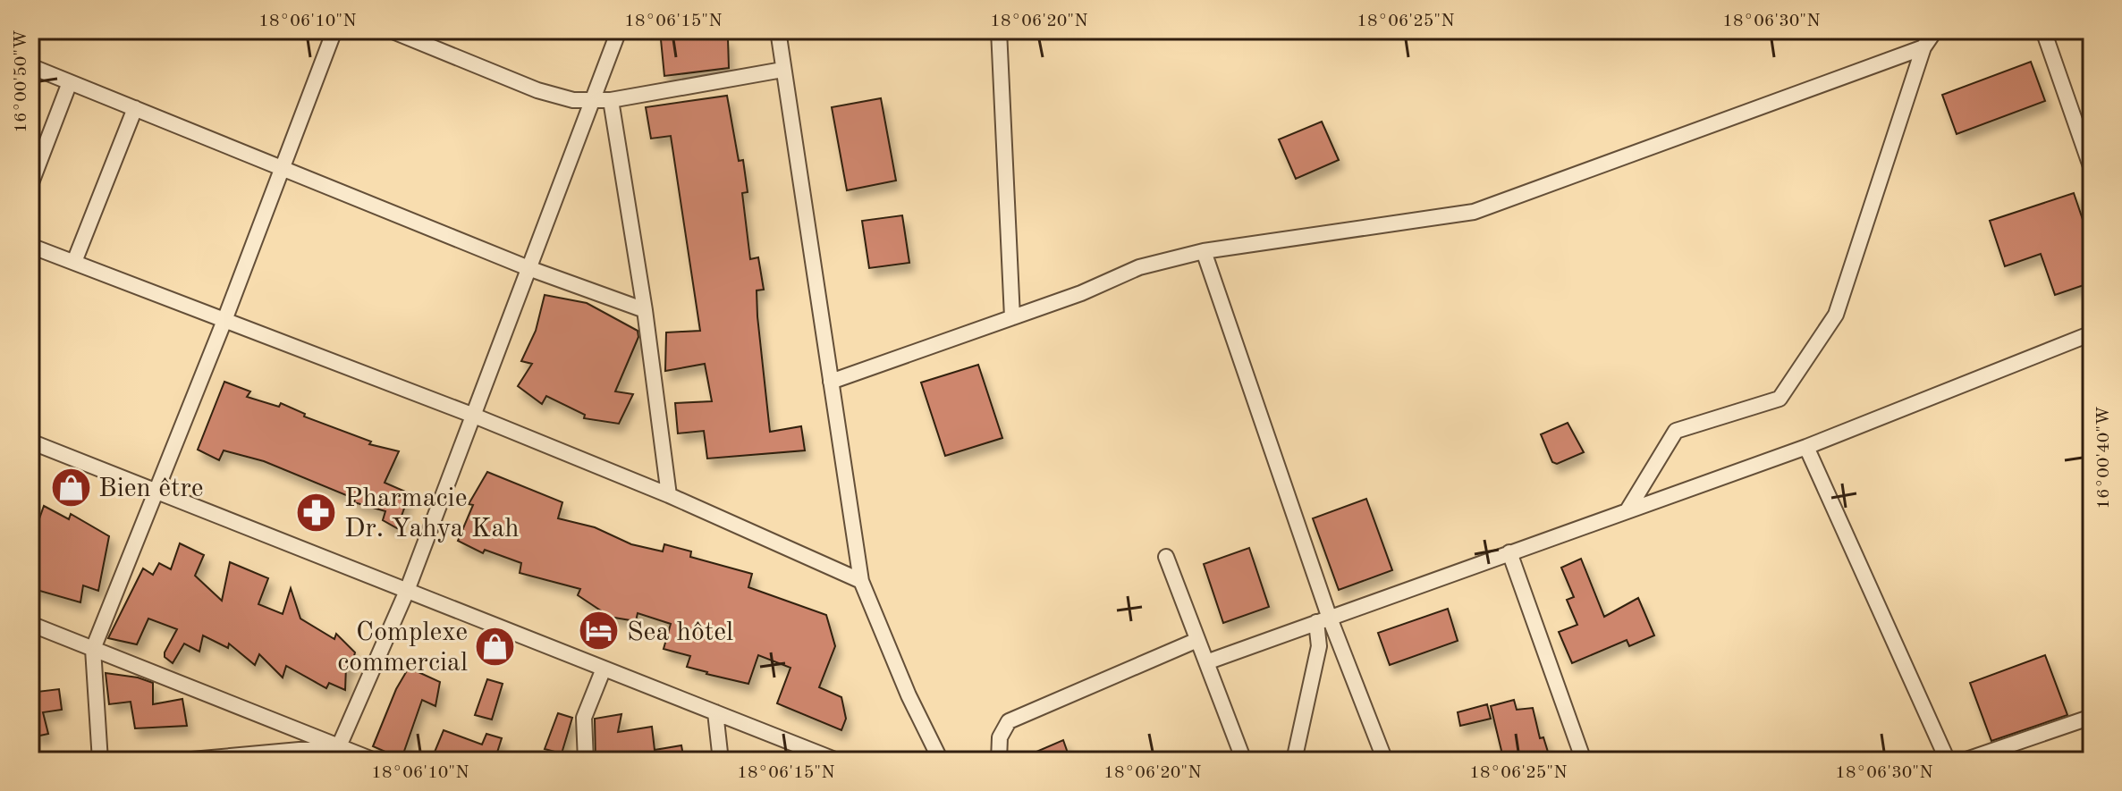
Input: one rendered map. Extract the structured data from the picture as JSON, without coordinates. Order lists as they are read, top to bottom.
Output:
{
  "places": {
    "shop": ["Bien être", "Complexe commercial"],
    "pharmacy": ["Pharmacie Dr. Yahya Kah"],
    "hotel": ["Sea hôtel"]
  },
  "coordinates": [
    "18°06'10\"N",
    "18°06'15\"N",
    "18°06'20\"N",
    "18°06'25\"N",
    "18°06'30\"N",
    "16°00'50\"W",
    "16°00'40\"W"
  ]
}
